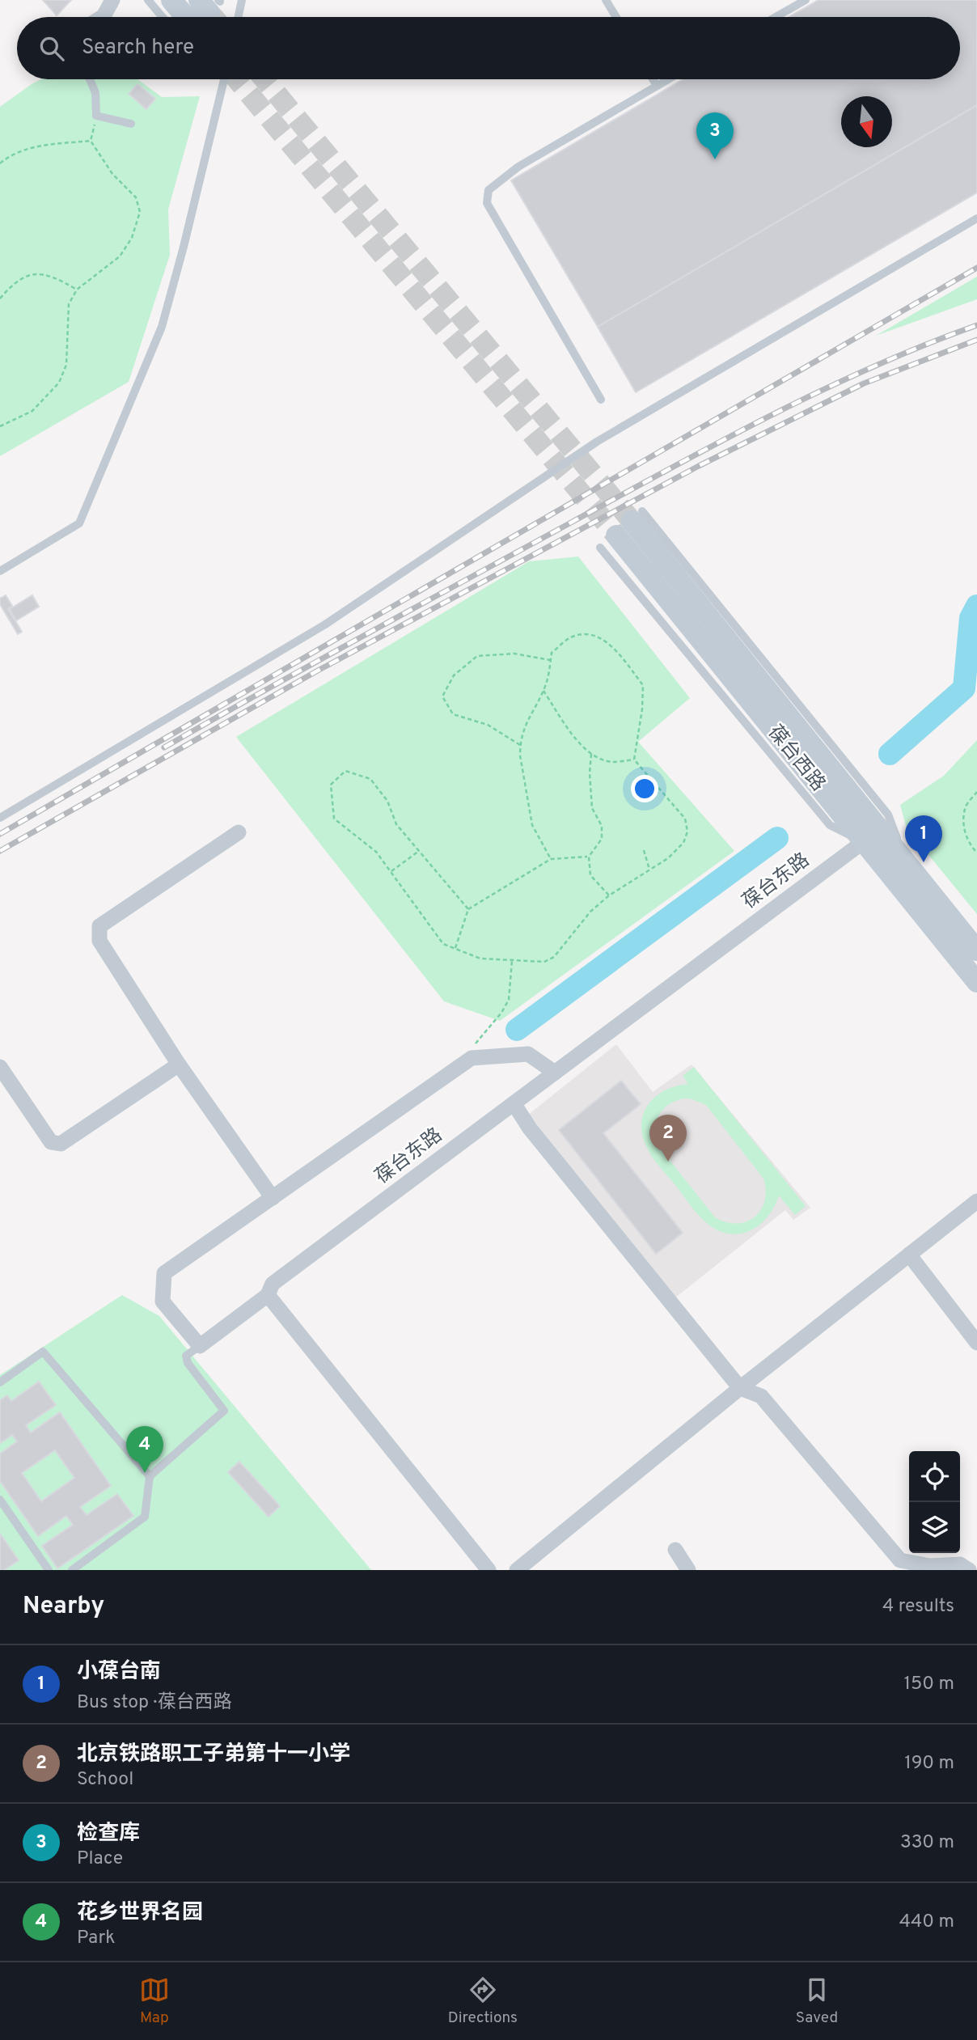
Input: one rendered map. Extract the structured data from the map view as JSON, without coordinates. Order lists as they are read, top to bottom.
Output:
{
  "streets": {
    "street": ["葆台西路", "葆台东路"]
  },
  "crossings": [
    ["葆台西路", "葆台东路"]
  ],
  "north": "bottom",
  "page": {
    "search": "Search here",
    "pins": [
      "3",
      "1",
      "2",
      "4"
    ],
    "heading": ["Nearby", "4 results"],
    "list": [
      {
        "mark": "1",
        "name": "小葆台南",
        "note": "Bus stop · 葆台西路",
        "value": "150 m"
      },
      {
        "mark": "2",
        "name": "北京铁路职工子弟第十一小学",
        "note": "School",
        "value": "190 m"
      },
      {
        "mark": "3",
        "name": "检查库",
        "note": "Place",
        "value": "330 m"
      },
      {
        "mark": "4",
        "name": "花乡世界名园",
        "note": "Park",
        "value": "440 m"
      }
    ],
    "nav": ["Map", "Directions", "Saved"]
  }
}
